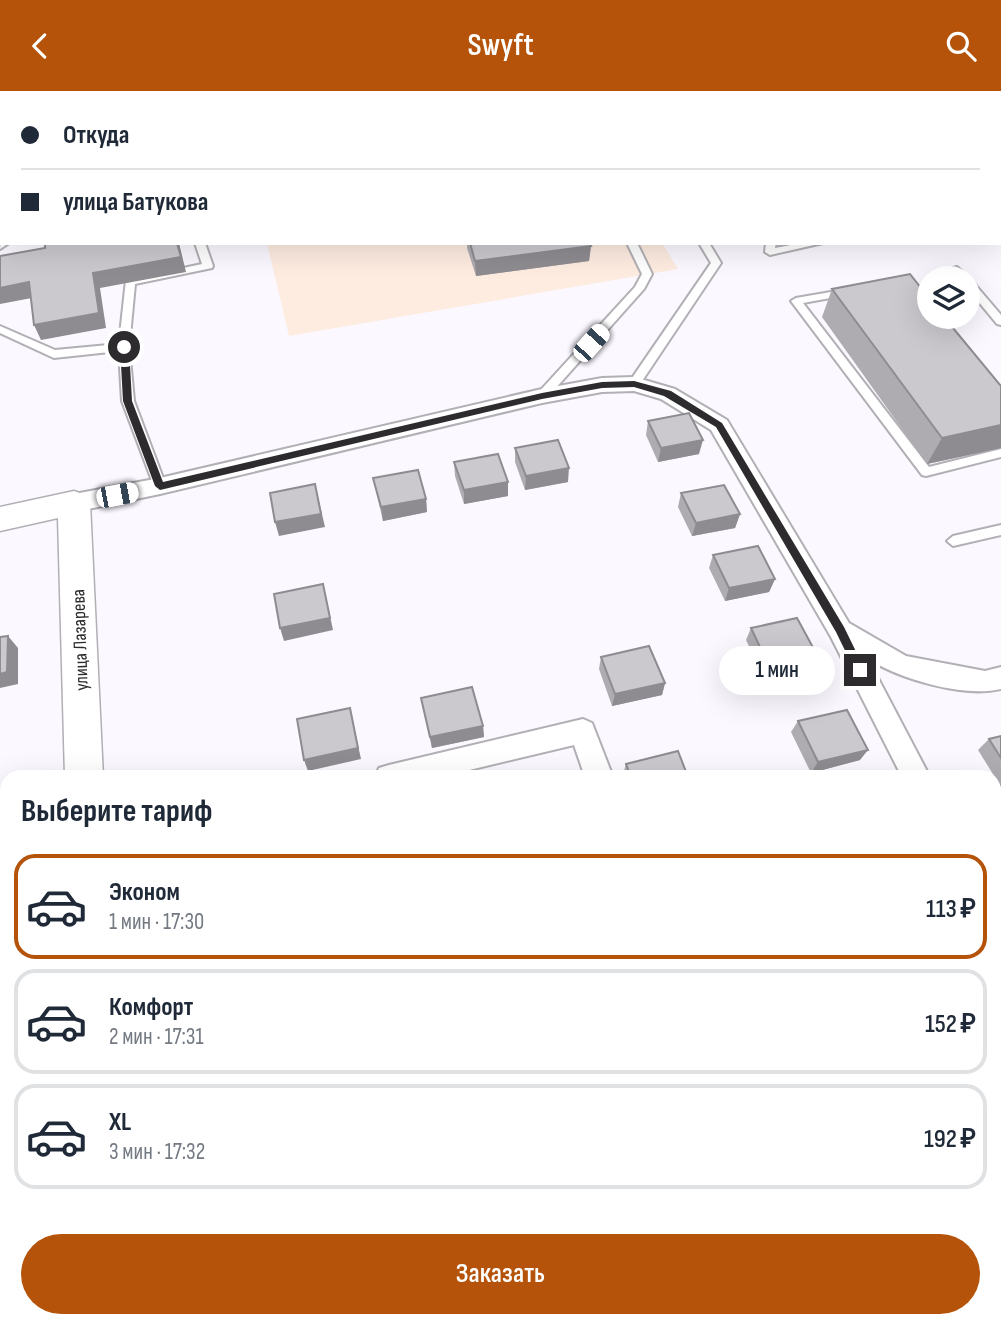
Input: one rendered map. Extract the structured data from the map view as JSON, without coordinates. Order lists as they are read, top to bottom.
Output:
{
  "streets": {
    "main road": ["улица Лазарева"]
  },
  "page": {
    "header": "Swyft",
    "banner": ["Откуда", "улица Батукова"],
    "bubble": "1 мин",
    "heading": "Выберите тариф",
    "list": [
      {
        "name": "Эконом",
        "note": "1 мин · 17:30",
        "value": "113 ₽"
      },
      {
        "name": "Комфорт",
        "note": "2 мин · 17:31",
        "value": "152 ₽"
      },
      {
        "name": "XL",
        "note": "3 мин · 17:32",
        "value": "192 ₽"
      }
    ],
    "buttons": "Заказать"
  }
}
